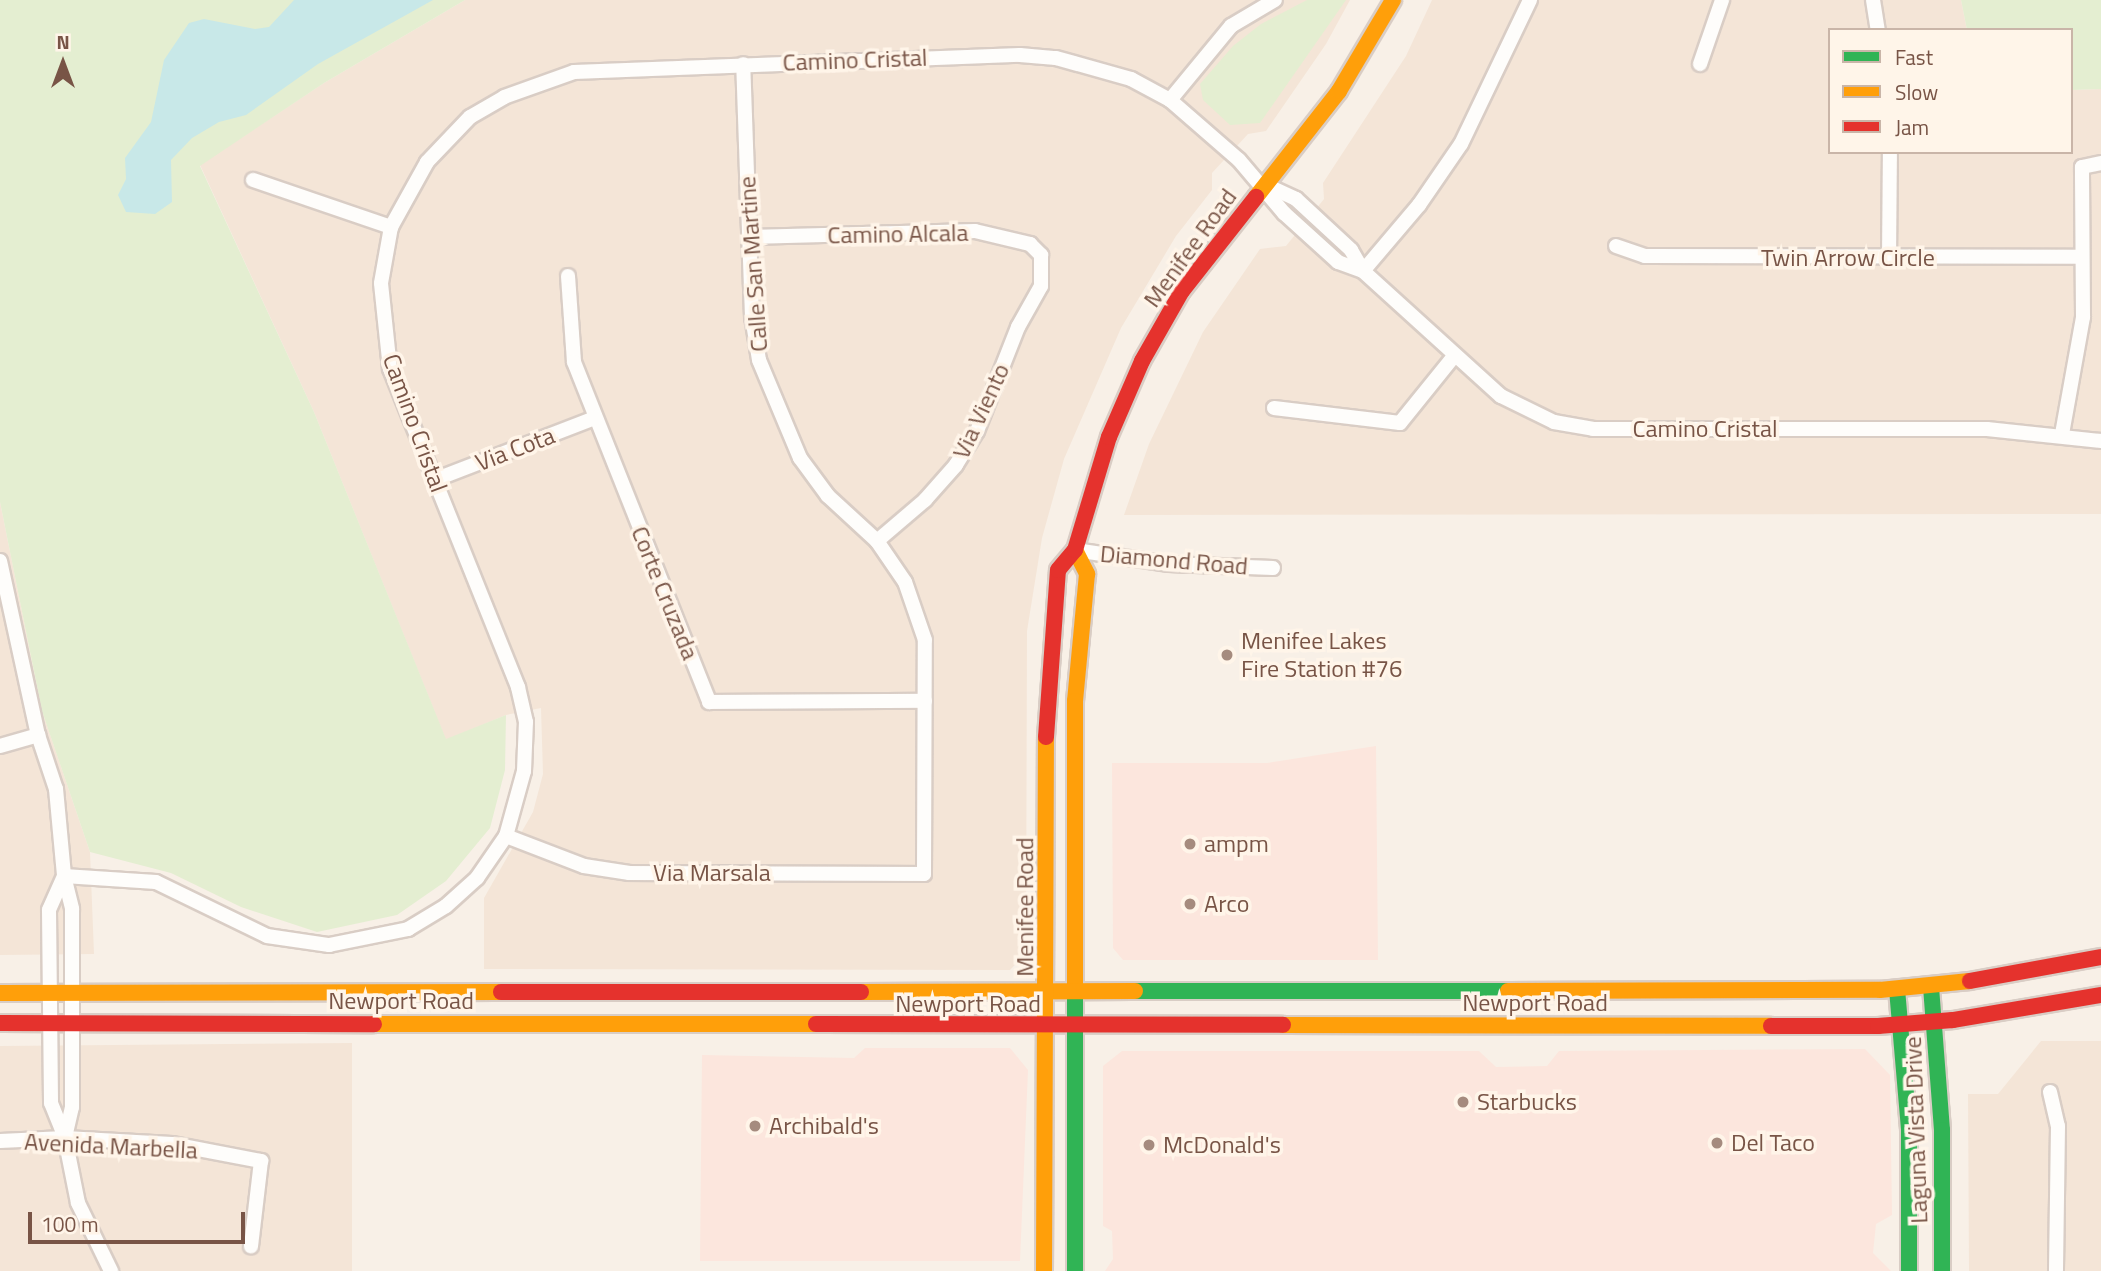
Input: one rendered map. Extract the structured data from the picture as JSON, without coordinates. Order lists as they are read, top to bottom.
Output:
{
  "streets": {
    "main road": ["Menifee Road", "Newport Road", "Laguna Vista Drive"],
    "street": [
      "Camino Cristal",
      "Camino Alcala",
      "Twin Arrow Circle",
      "Calle San Martine",
      "Via Viento",
      "Via Cota",
      "Diamond Road",
      "Corte Cruzada",
      "Via Marsala",
      "Avenida Marbella"
    ]
  },
  "crossings": [
    ["Camino Cristal", "Menifee Road"],
    ["Camino Cristal", "Calle San Martine"],
    ["Camino Cristal", "Via Cota"],
    ["Camino Cristal", "Via Marsala"],
    ["Camino Alcala", "Calle San Martine"],
    ["Camino Alcala", "Via Viento"],
    ["Menifee Road", "Diamond Road"],
    ["Menifee Road", "Newport Road"],
    ["Calle San Martine", "Via Viento"],
    ["Calle San Martine", "Corte Cruzada"],
    ["Calle San Martine", "Via Marsala"],
    ["Via Cota", "Corte Cruzada"],
    ["Newport Road", "Laguna Vista Drive"]
  ],
  "places": [
    "Menifee Lakes Fire Station #76",
    "ampm",
    "Arco",
    "Starbucks",
    "Archibald's",
    "Del Taco",
    "McDonald's"
  ],
  "legend": ["Fast", "Slow", "Jam"],
  "scale_bar": "100 m",
  "north": "top"
}
